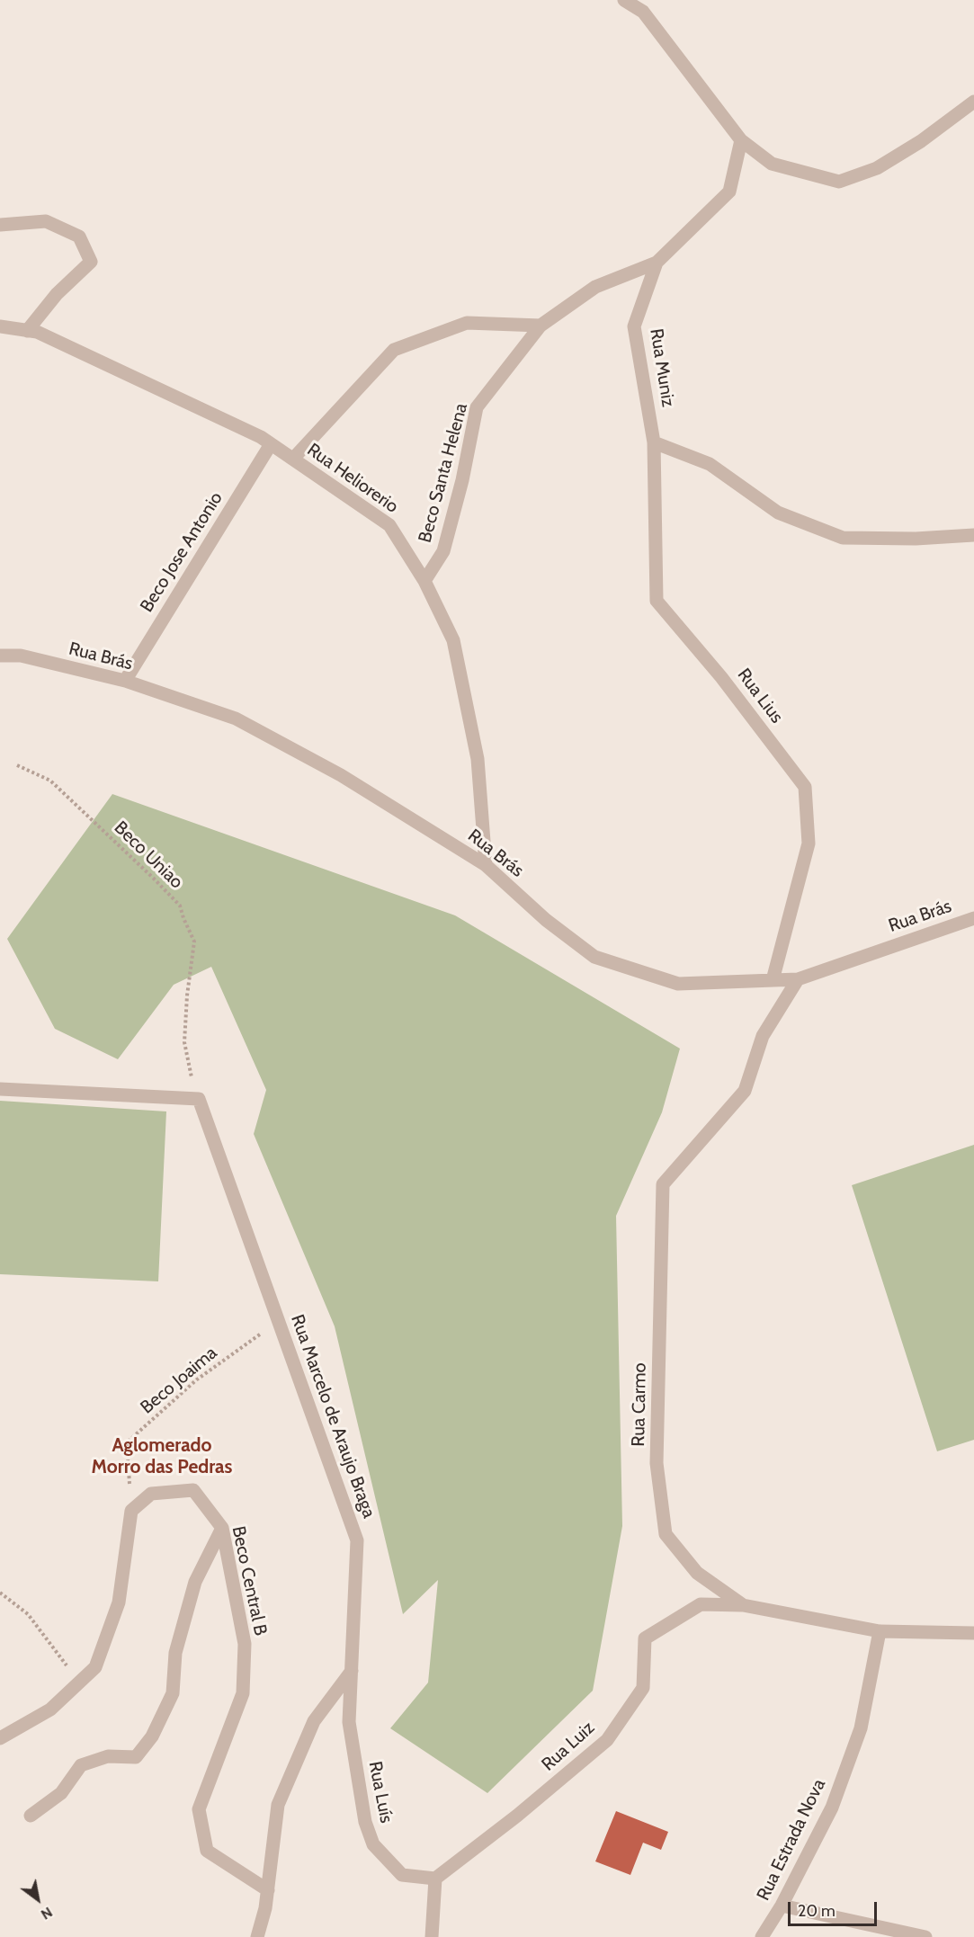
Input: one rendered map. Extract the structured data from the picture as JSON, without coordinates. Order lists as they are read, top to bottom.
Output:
{
  "streets": {
    "street": [
      "Rua Muniz",
      "Beco Santa Helena",
      "Rua Heliorerio",
      "Beco Jose Antonio",
      "Rua Brás",
      "Rua Lius",
      "Rua Carmo",
      "Rua Marcelo de Araujo Braga",
      "Beco Central B",
      "Rua Luiz",
      "Rua Luís",
      "Rua Estrada Nova"
    ],
    "path": ["Beco Uniao", "Beco Joaima"]
  },
  "crossings": [
    ["Rua Muniz", "Beco Santa Helena"],
    ["Rua Muniz", "Rua Lius"],
    ["Beco Santa Helena", "Rua Heliorerio"],
    ["Rua Heliorerio", "Beco Jose Antonio"],
    ["Rua Heliorerio", "Rua Brás"],
    ["Beco Jose Antonio", "Rua Brás"],
    ["Rua Brás", "Rua Lius"],
    ["Rua Brás", "Rua Carmo"],
    ["Beco Uniao", "Rua Marcelo de Araujo Braga"],
    ["Beco Joaima", "Rua Marcelo de Araujo Braga"],
    ["Beco Joaima", "Beco Central B"],
    ["Rua Carmo", "Rua Luiz"],
    ["Rua Carmo", "Rua Estrada Nova"],
    ["Rua Marcelo de Araujo Braga", "Rua Luís"],
    ["Rua Luiz", "Rua Luís"]
  ],
  "districts": ["Aglomerado Morro das Pedras"],
  "scale_bar": "20 m",
  "north": "bottom right"
}
